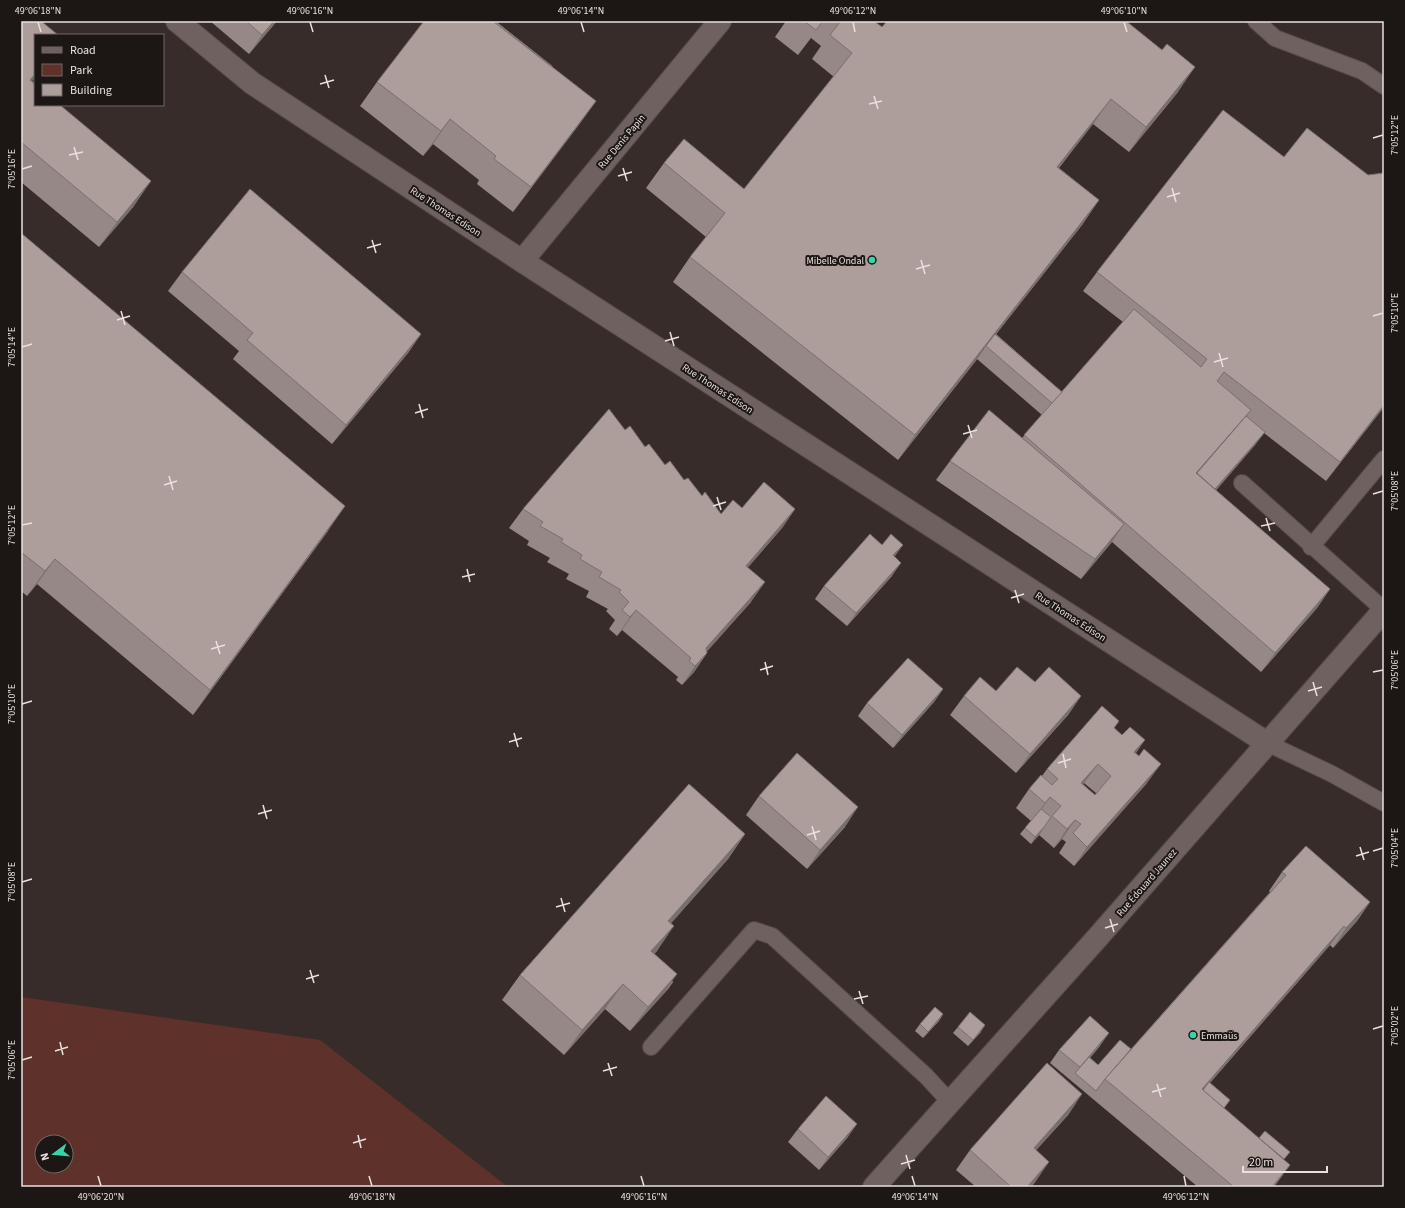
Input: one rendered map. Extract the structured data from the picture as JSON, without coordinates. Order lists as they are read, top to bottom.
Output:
{
  "streets": {
    "street": ["Rue Denis Papin", "Rue Thomas Edison", "Rue Édouard Jaunez"]
  },
  "crossings": [
    ["Rue Denis Papin", "Rue Thomas Edison"],
    ["Rue Thomas Edison", "Rue Édouard Jaunez"]
  ],
  "places": ["Mibelle Ondal", "Emmaüs"],
  "legend": ["Road", "Park", "Building"],
  "scale_bar": "20 m",
  "north": "left",
  "coordinates": [
    "49°06'18\"N",
    "49°06'16\"N",
    "49°06'14\"N",
    "49°06'12\"N",
    "49°06'10\"N",
    "7°05'12\"E",
    "7°05'16\"E",
    "7°05'10\"E",
    "7°05'14\"E",
    "7°05'08\"E",
    "7°05'06\"E",
    "7°05'04\"E",
    "7°05'02\"E",
    "49°06'20\"N"
  ]
}
